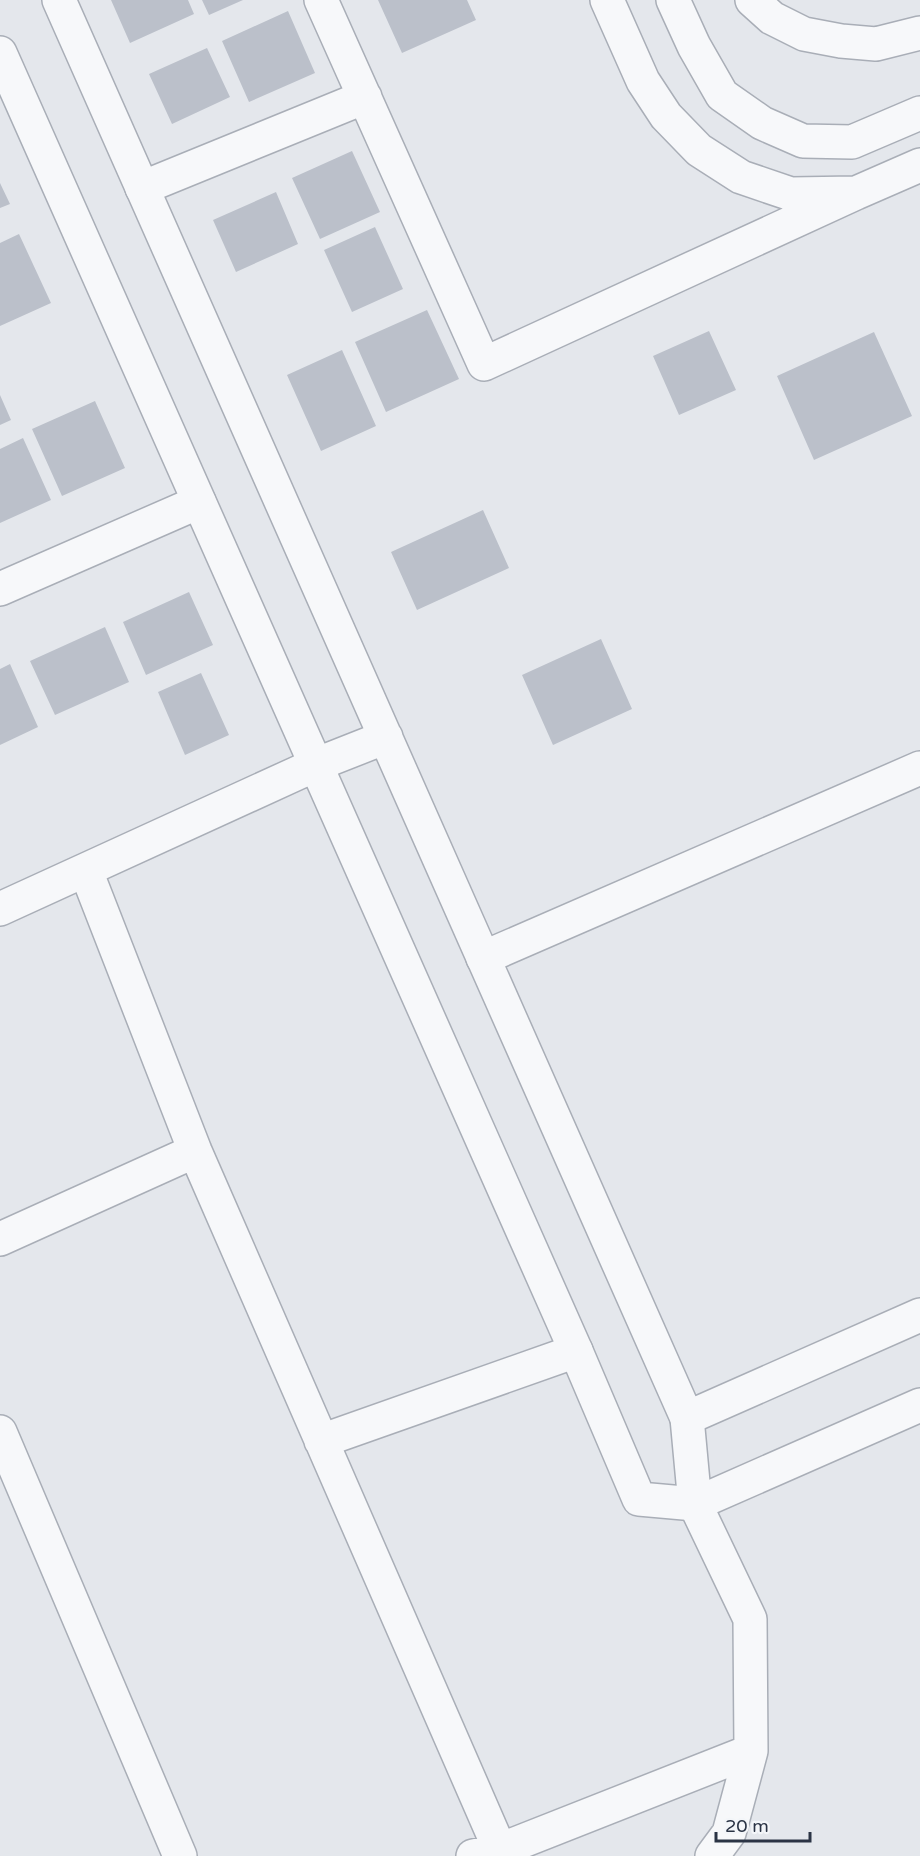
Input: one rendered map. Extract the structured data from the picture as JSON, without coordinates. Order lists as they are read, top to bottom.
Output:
{
  "scale_bar": "20 m"
}
